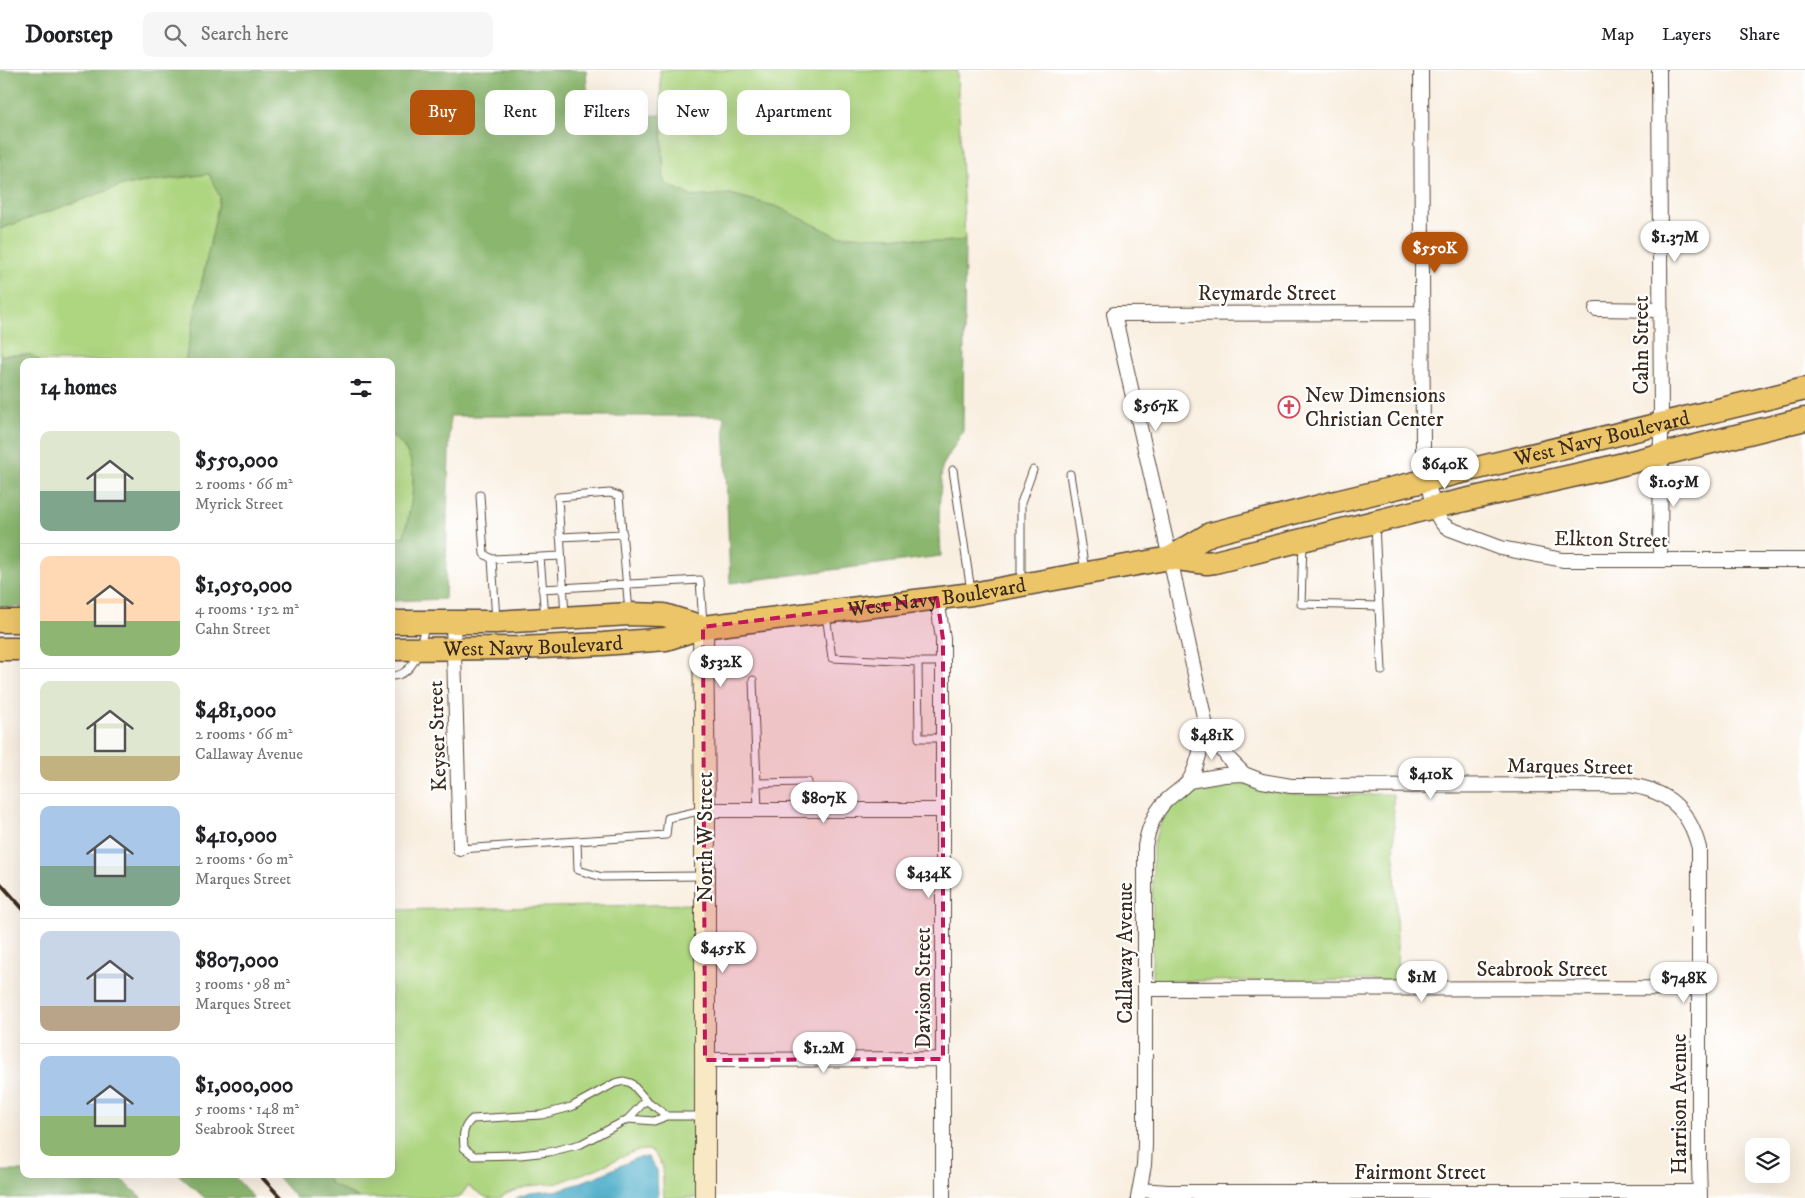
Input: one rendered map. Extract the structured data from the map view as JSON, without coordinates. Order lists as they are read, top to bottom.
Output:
{
  "streets": {
    "main road": ["West Navy Boulevard", "North W Street"],
    "street": [
      "Reymarde Street",
      "Cahn Street",
      "Elkton Street",
      "Keyser Street",
      "Marques Street",
      "Callaway Avenue",
      "Seabrook Street",
      "Davison Street",
      "Harrison Avenue",
      "Fairmont Street"
    ]
  },
  "crossings": [
    ["Reymarde Street", "Callaway Avenue"],
    ["Cahn Street", "West Navy Boulevard"],
    ["Cahn Street", "Elkton Street"],
    ["West Navy Boulevard", "Elkton Street"],
    ["West Navy Boulevard", "Keyser Street"],
    ["West Navy Boulevard", "North W Street"],
    ["West Navy Boulevard", "Callaway Avenue"],
    ["West Navy Boulevard", "Davison Street"],
    ["Marques Street", "Callaway Avenue"],
    ["Marques Street", "Harrison Avenue"],
    ["Callaway Avenue", "Seabrook Street"],
    ["Callaway Avenue", "Fairmont Street"],
    ["Seabrook Street", "Harrison Avenue"],
    ["Harrison Avenue", "Fairmont Street"]
  ],
  "places": {
    "church": ["New Dimensions Christian Center"]
  },
  "page": {
    "header": "Doorstep",
    "search": "Search here",
    "nav": ["Map", "Layers", "Share"],
    "chip": [
      "Buy",
      "Rent",
      "Filters",
      "New",
      "Apartment"
    ],
    "price": [
      "$1.37M",
      "$550K",
      "$567K",
      "$640K",
      "$1.05M",
      "$532K",
      "$481K",
      "$410K",
      "$807K",
      "$434K",
      "$455K",
      "$1M",
      "$748K",
      "$1.2M"
    ],
    "heading": "14 homes",
    "list": [
      {
        "name": "$550,000",
        "note": "2 rooms · 66 m² · Myrick Street"
      },
      {
        "name": "$1,050,000",
        "note": "4 rooms · 152 m² · Cahn Street"
      },
      {
        "name": "$481,000",
        "note": "2 rooms · 66 m² · Callaway Avenue"
      },
      {
        "name": "$410,000",
        "note": "2 rooms · 60 m² · Marques Street"
      },
      {
        "name": "$807,000",
        "note": "3 rooms · 98 m² · Marques Street"
      },
      {
        "name": "$1,000,000",
        "note": "5 rooms · 148 m² · Seabrook Street"
      }
    ]
  }
}
